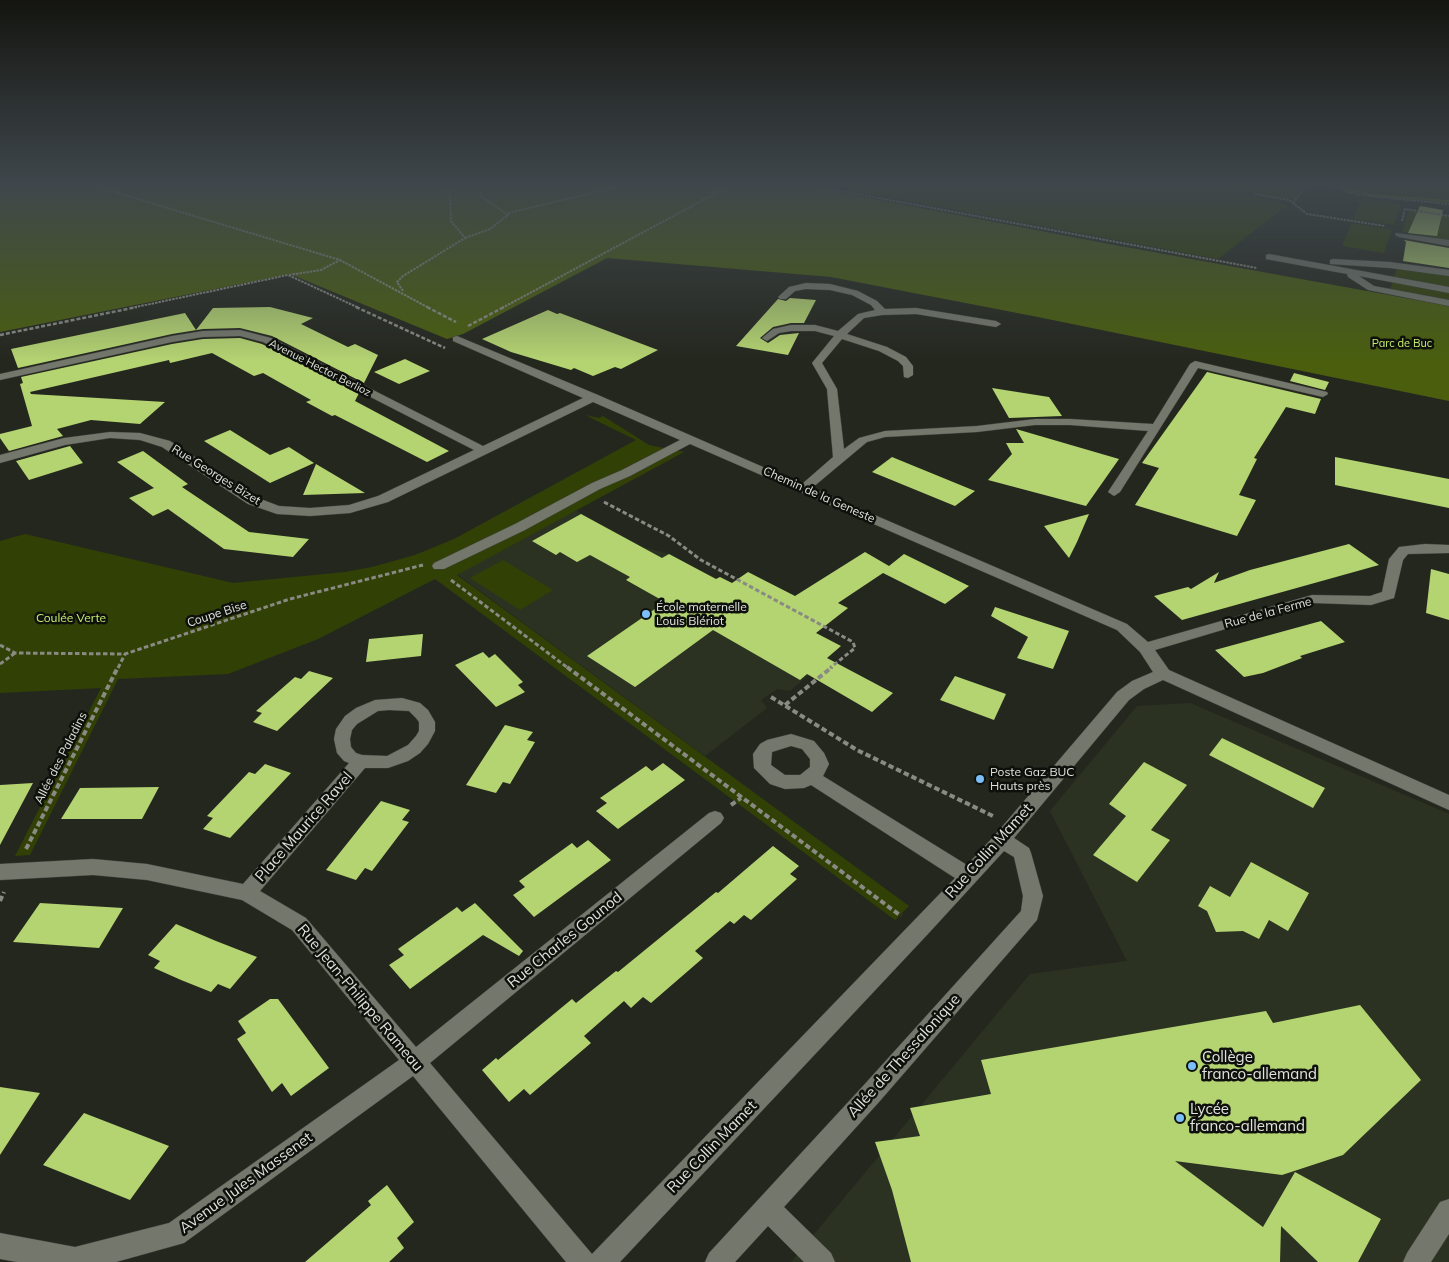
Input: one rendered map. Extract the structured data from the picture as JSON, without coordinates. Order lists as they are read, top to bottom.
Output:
{
  "streets": {
    "street": [
      "Avenue Hector Berlioz",
      "Rue Georges Bizet",
      "Chemin de la Geneste",
      "Rue de la Ferme",
      "Place Maurice Ravel",
      "Rue Collin Mamet",
      "Rue Charles Gounod",
      "Rue Jean-Philippe Rameau",
      "Allée de Thessalonique",
      "Avenue Jules Massenet"
    ],
    "path": ["Coupe Bise", "Allée des Paladins"]
  },
  "crossings": [
    ["Avenue Hector Berlioz", "Rue Georges Bizet"],
    ["Rue Georges Bizet", "Chemin de la Geneste"],
    ["Chemin de la Geneste", "Rue de la Ferme"],
    ["Chemin de la Geneste", "Rue Collin Mamet"],
    ["Coupe Bise", "Allée des Paladins"],
    ["Allée des Paladins", "Rue Jean-Philippe Rameau"],
    ["Place Maurice Ravel", "Rue Jean-Philippe Rameau"],
    ["Rue Collin Mamet", "Allée de Thessalonique"],
    ["Rue Charles Gounod", "Rue Jean-Philippe Rameau"],
    ["Rue Charles Gounod", "Avenue Jules Massenet"],
    ["Rue Jean-Philippe Rameau", "Avenue Jules Massenet"]
  ],
  "parks": ["Parc de Buc", "Coulée Verte"],
  "places": [
    "École maternelle Louis Blériot",
    "Poste Gaz BUC Hauts près",
    "Collège franco-allemand",
    "Lycée franco-allemand"
  ]
}
